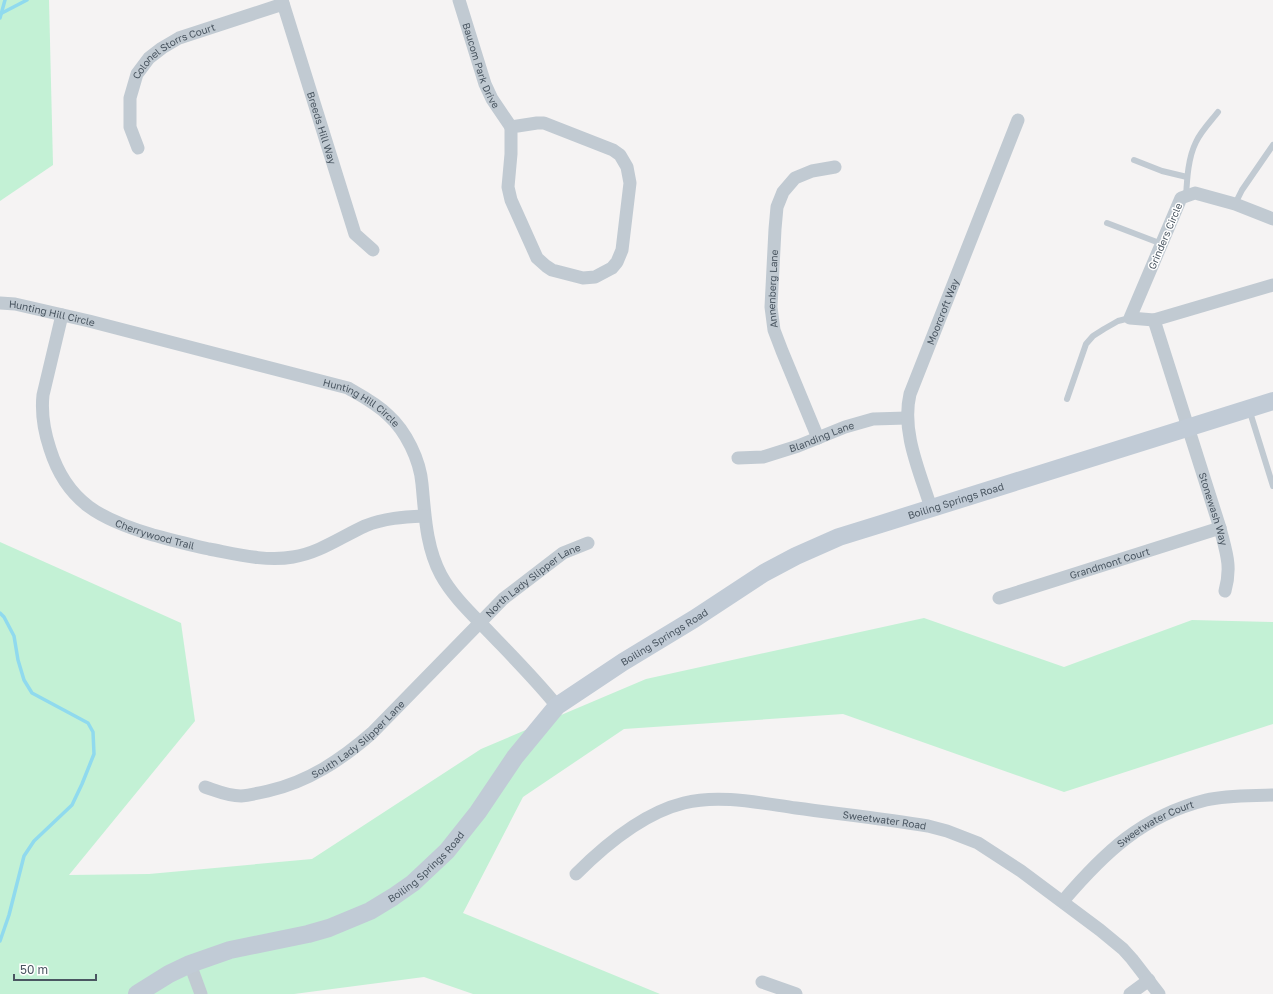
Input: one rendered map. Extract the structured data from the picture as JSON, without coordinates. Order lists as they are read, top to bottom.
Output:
{
  "streets": {
    "street": [
      "Colonel Storrs Court",
      "Baucom Park Drive",
      "Breeds Hill Way",
      "Grinders Circle",
      "Annenberg Lane",
      "Moorcroft Way",
      "Hunting Hill Circle",
      "Blanding Lane",
      "Boiling Springs Road",
      "Stonewash Way",
      "Cherrywood Trail",
      "Grandmont Court",
      "North Lady Slipper Lane",
      "South Lady Slipper Lane",
      "Sweetwater Road",
      "Sweetwater Court"
    ]
  },
  "crossings": [
    ["Colonel Storrs Court", "Breeds Hill Way"],
    ["Annenberg Lane", "Blanding Lane"],
    ["Moorcroft Way", "Blanding Lane"],
    ["Moorcroft Way", "Boiling Springs Road"],
    ["Hunting Hill Circle", "Boiling Springs Road"],
    ["Hunting Hill Circle", "Cherrywood Trail"],
    ["Hunting Hill Circle", "North Lady Slipper Lane"],
    ["Hunting Hill Circle", "South Lady Slipper Lane"],
    ["Boiling Springs Road", "Stonewash Way"],
    ["Stonewash Way", "Grandmont Court"],
    ["North Lady Slipper Lane", "South Lady Slipper Lane"],
    ["Sweetwater Road", "Sweetwater Court"]
  ],
  "scale_bar": "50 m"
}
